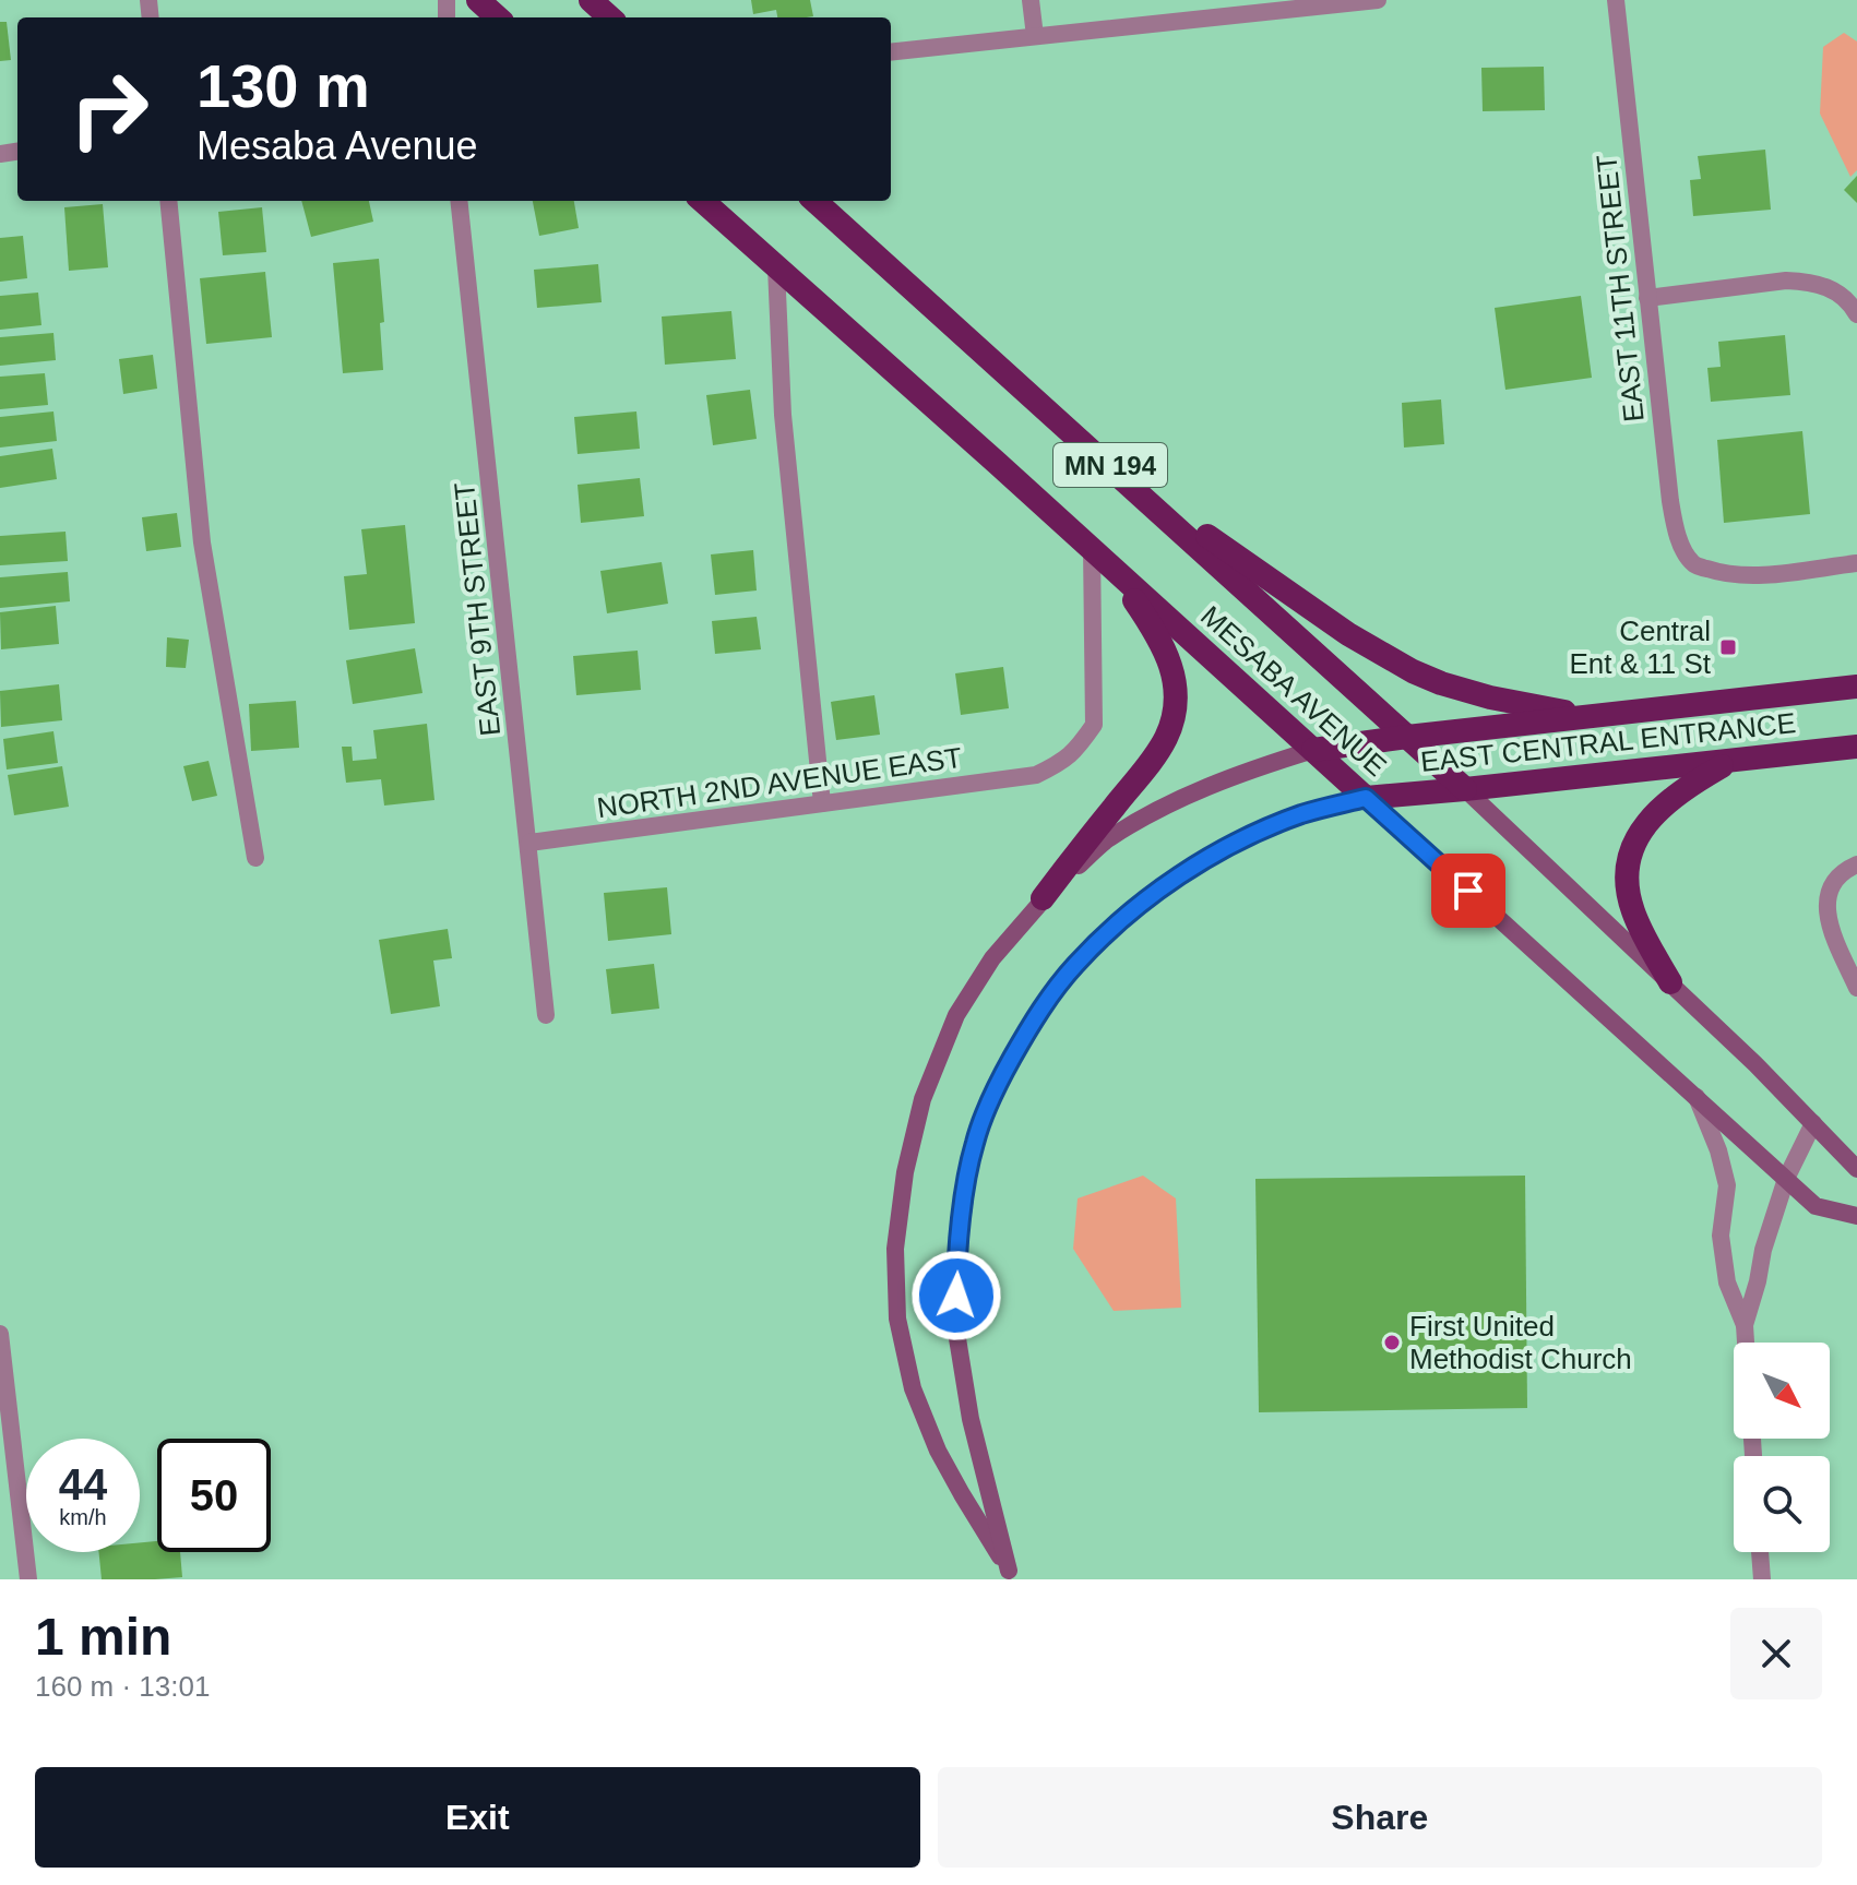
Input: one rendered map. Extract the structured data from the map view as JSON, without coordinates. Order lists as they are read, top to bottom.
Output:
{
  "streets": {
    "highway": ["MN 194", "MESABA AVENUE", "EAST CENTRAL ENTRANCE"],
    "street": ["EAST 11TH STREET", "EAST 9TH STREET", "NORTH 2ND AVENUE EAST"]
  },
  "crossings": [
    ["MN 194", "MESABA AVENUE"],
    ["MN 194", "EAST CENTRAL ENTRANCE"],
    ["EAST 9TH STREET", "NORTH 2ND AVENUE EAST"],
    ["MESABA AVENUE", "EAST CENTRAL ENTRANCE"],
    ["MESABA AVENUE", "NORTH 2ND AVENUE EAST"]
  ],
  "places": {
    "transit": ["Central Ent & 11 St"],
    "other": ["First United Methodist Church"]
  },
  "north": "bottom right",
  "page": {
    "turn": ["130 m", "Mesaba Avenue"],
    "speed": "44 km/h",
    "limit": "50",
    "heading": ["1 min", "160 m · 13:01"],
    "buttons": ["Exit", "Share"]
  }
}
